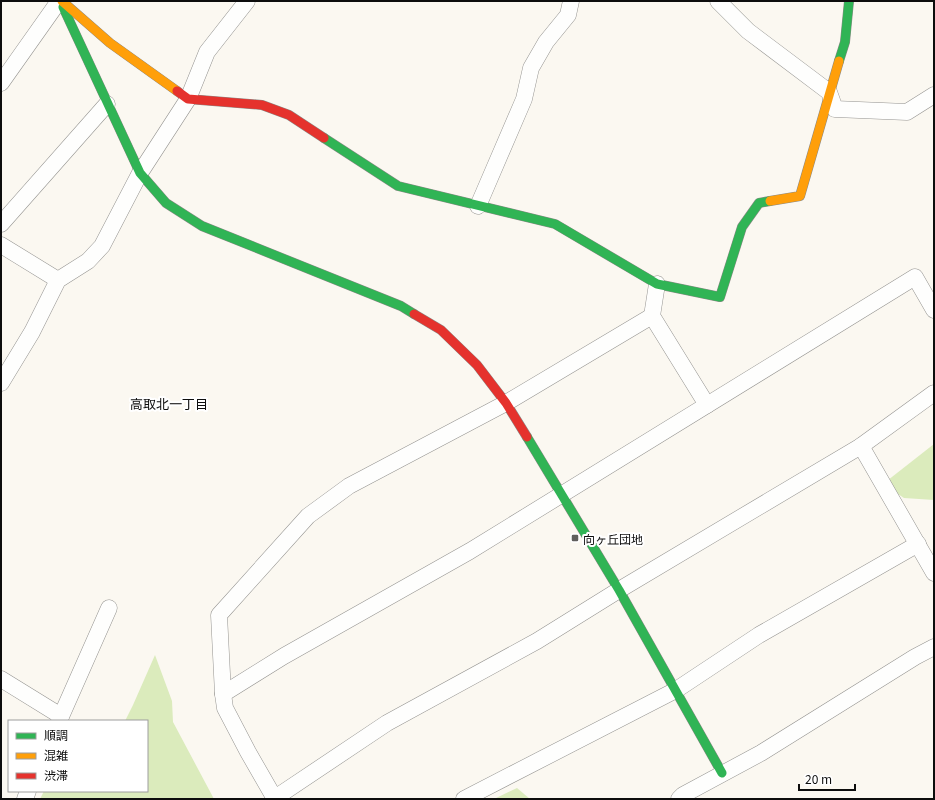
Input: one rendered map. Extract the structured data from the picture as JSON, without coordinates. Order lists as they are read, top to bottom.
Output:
{
  "districts": ["高取北一丁目"],
  "places": {
    "transit": ["向ヶ丘団地"]
  },
  "legend": ["順調", "混雑", "渋滞"],
  "scale_bar": "20 m"
}
